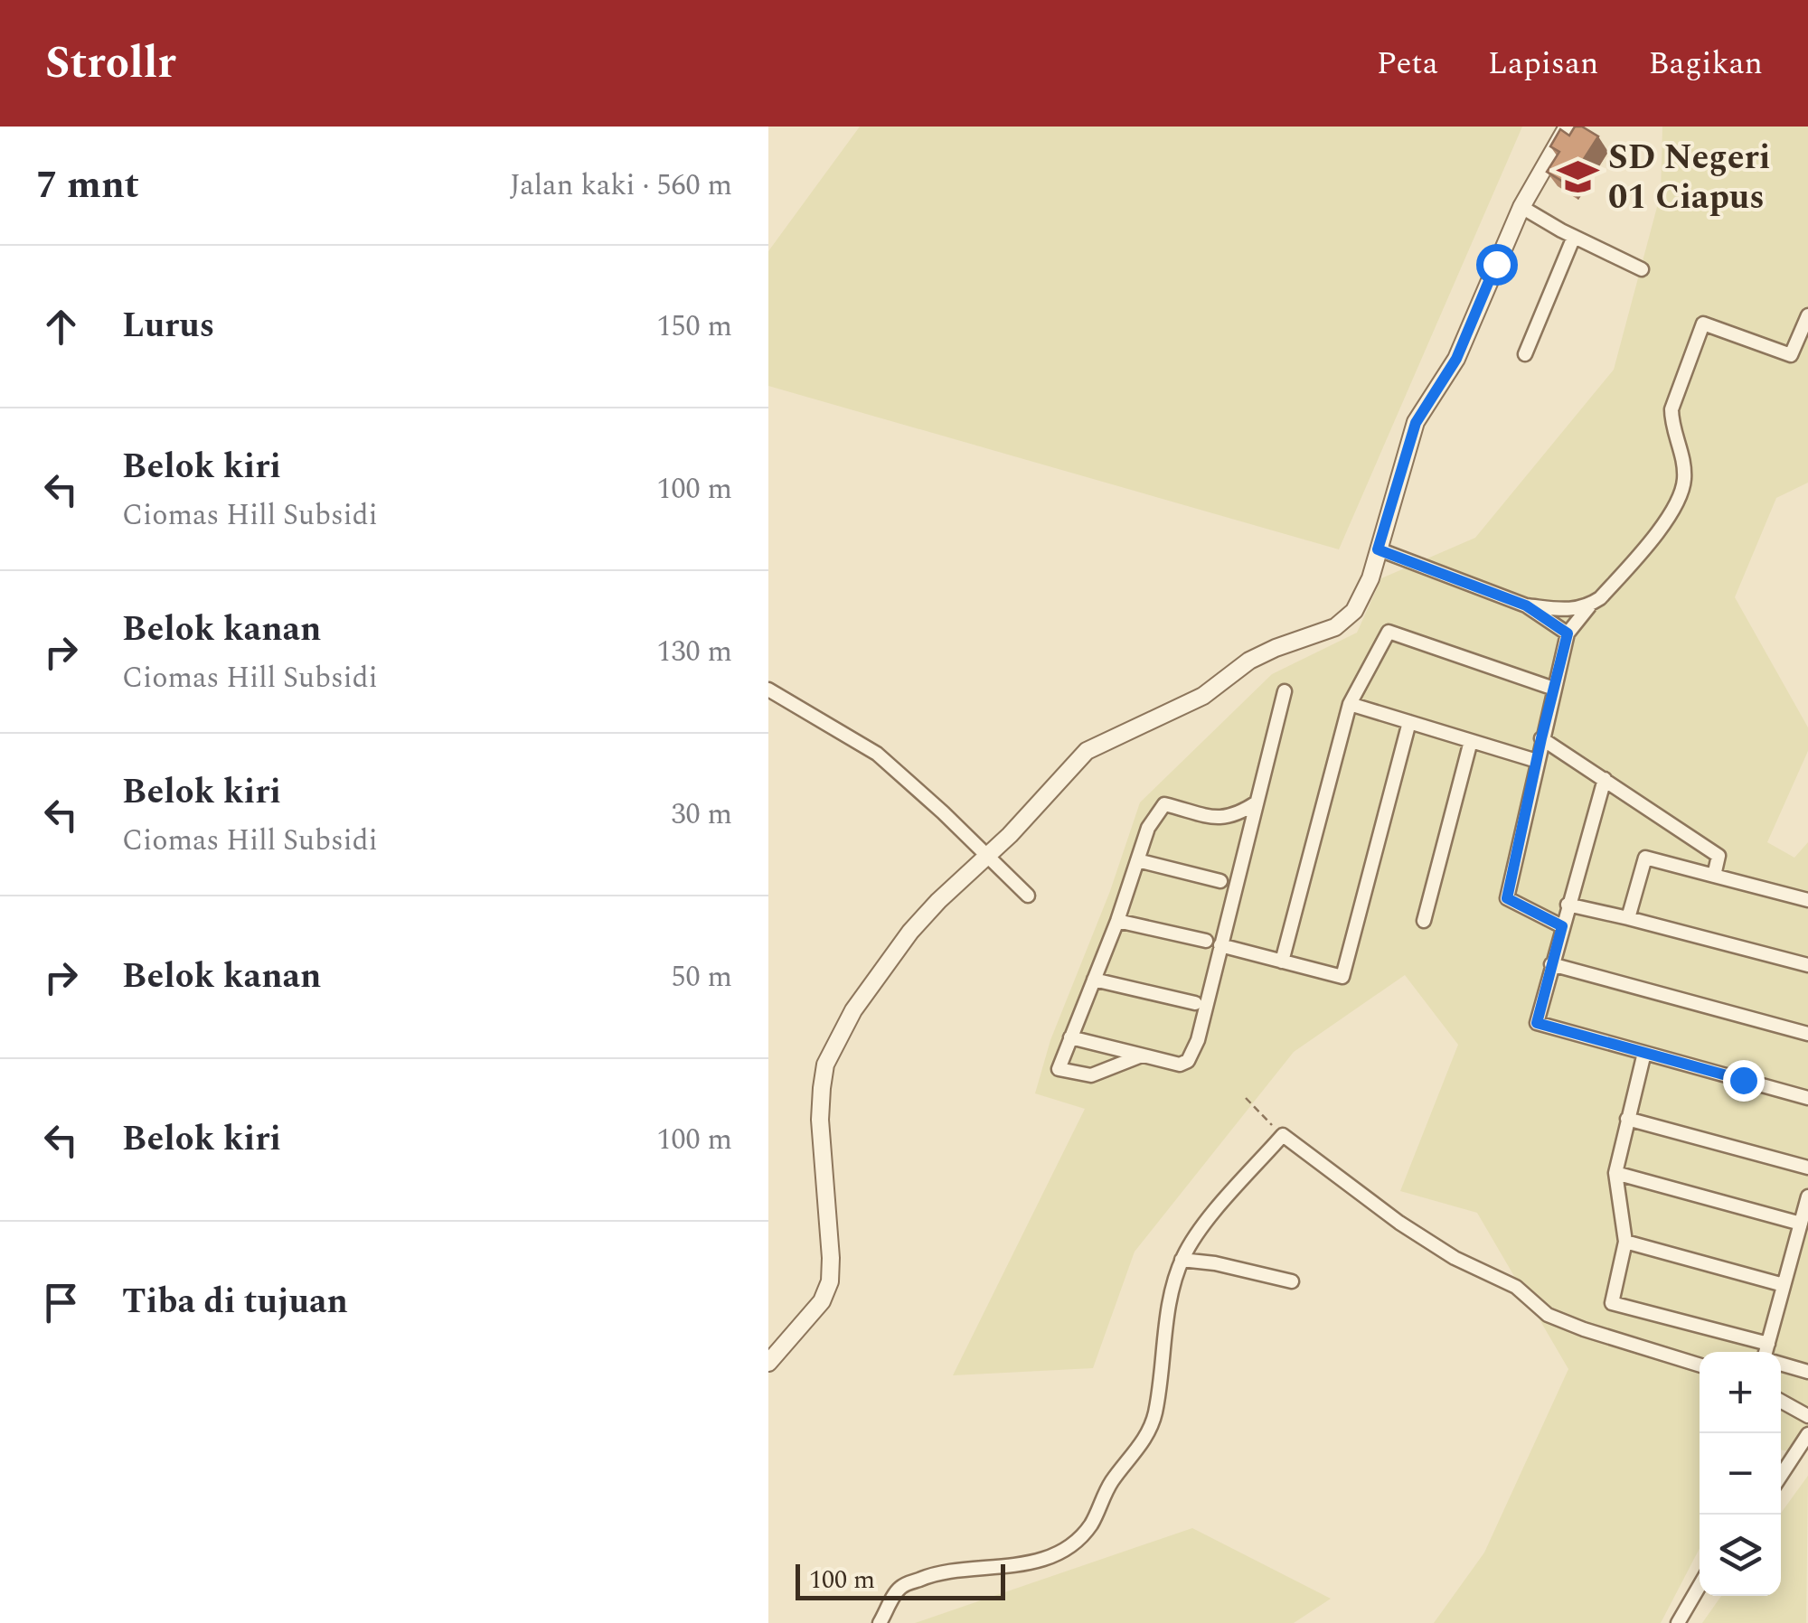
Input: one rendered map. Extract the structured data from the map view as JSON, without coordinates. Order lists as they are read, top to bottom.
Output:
{
  "places": {
    "school or university": ["SD Negeri 01 Ciapus"]
  },
  "scale_bar": "100 m",
  "page": {
    "header": "Strollr",
    "nav": ["Peta", "Lapisan", "Bagikan"],
    "heading": ["7 mnt", "Jalan kaki · 560 m"],
    "list": [
      ["Lurus", "150 m"],
      ["Belok kiri", "Ciomas Hill Subsidi", "100 m"],
      ["Belok kanan", "Ciomas Hill Subsidi", "130 m"],
      ["Belok kiri", "Ciomas Hill Subsidi", "30 m"],
      ["Belok kanan", "50 m"],
      ["Belok kiri", "100 m"],
      "Tiba di tujuan"
    ],
    "map_buttons": ["+", "−"],
    "scale": "100 m"
  }
}
